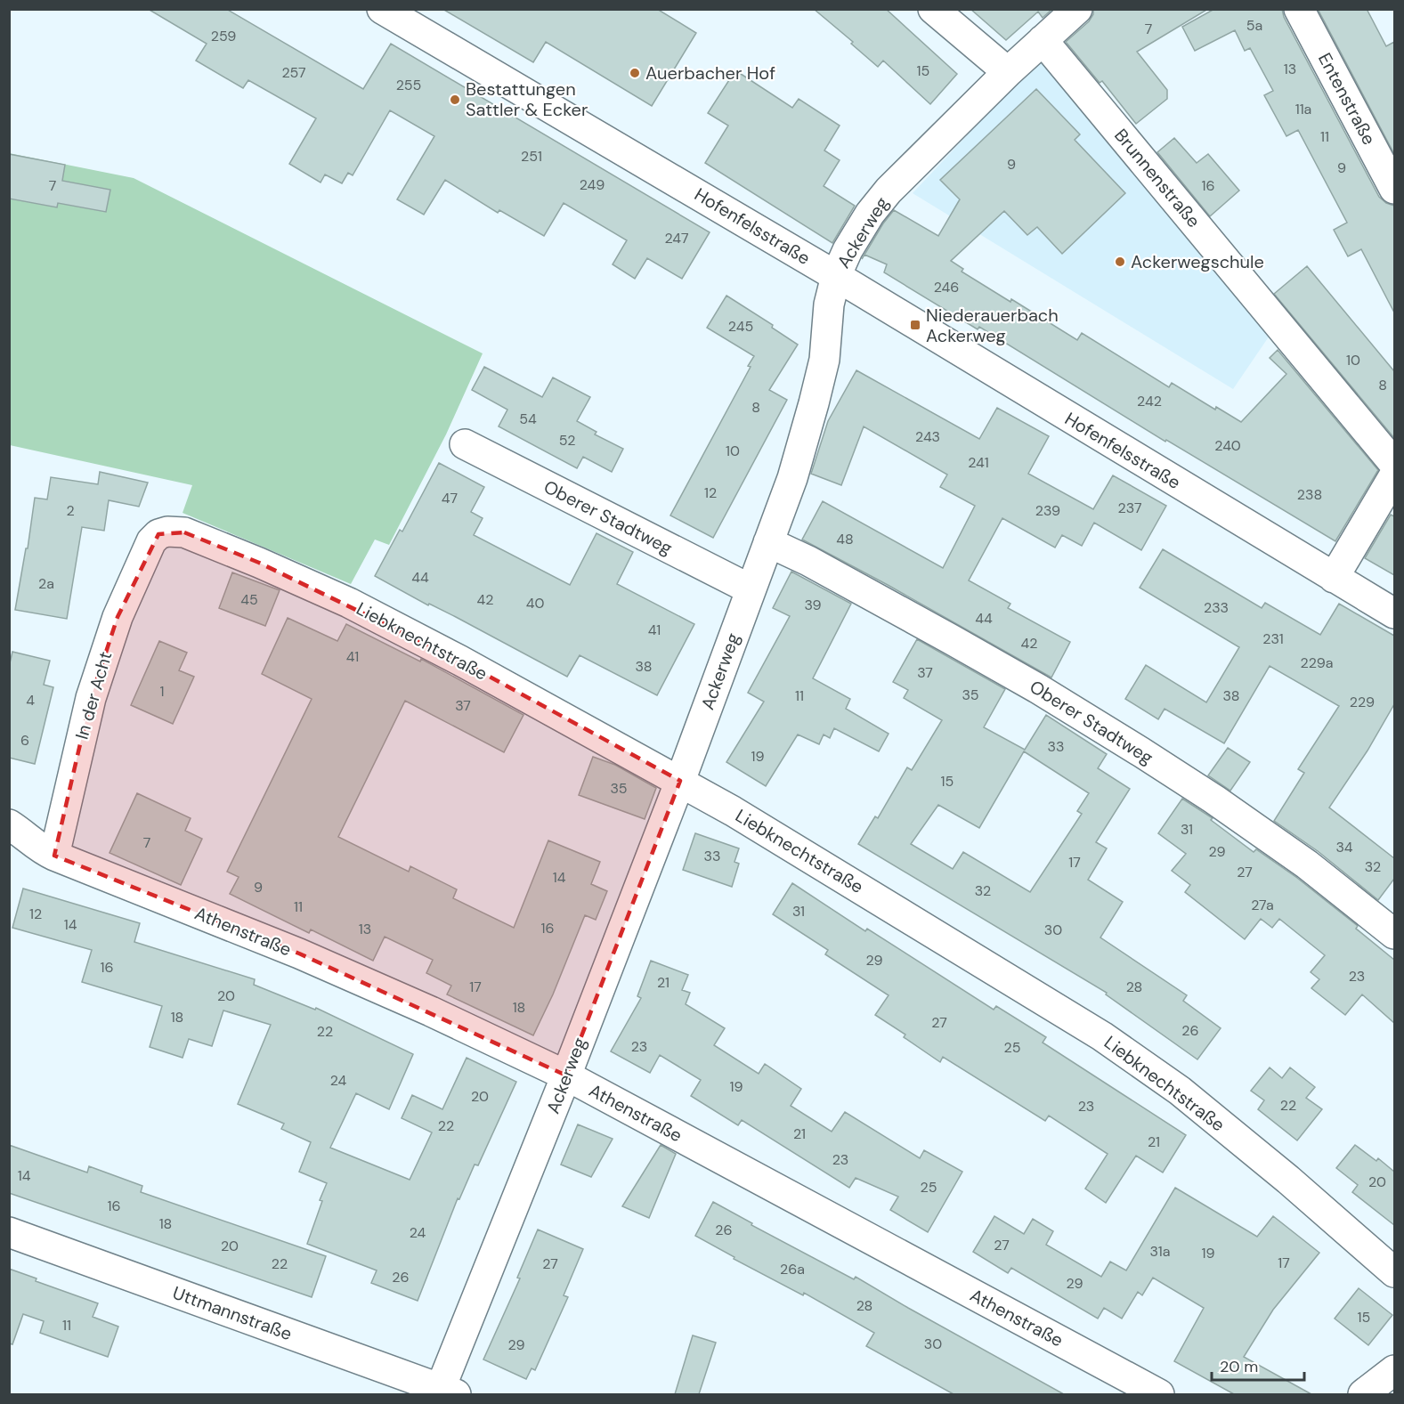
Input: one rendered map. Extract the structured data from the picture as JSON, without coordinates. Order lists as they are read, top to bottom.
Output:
{
  "streets": {
    "street": [
      "Entenstraße",
      "Brunnenstraße",
      "Hofenfelsstraße",
      "Ackerweg",
      "Oberer Stadtweg",
      "Liebknechtstraße",
      "In der Acht",
      "Athenstraße",
      "Uttmannstraße"
    ]
  },
  "crossings": [
    ["Brunnenstraße", "Ackerweg"],
    ["Hofenfelsstraße", "Ackerweg"],
    ["Ackerweg", "Oberer Stadtweg"],
    ["Ackerweg", "Liebknechtstraße"],
    ["Ackerweg", "Athenstraße"],
    ["Ackerweg", "Uttmannstraße"],
    ["Liebknechtstraße", "In der Acht"],
    ["In der Acht", "Athenstraße"]
  ],
  "places": {
    "other": ["Auerbacher Hof", "Bestattungen Sattler & Ecker", "Ackerwegschule"],
    "transit": ["Niederauerbach Ackerweg"]
  },
  "house_numbers": [
    "5a",
    "7",
    "259",
    "13",
    "15",
    "257",
    "255",
    "11a",
    "11",
    "251",
    "9",
    "9",
    "249",
    "7",
    "16",
    "247",
    "246",
    "245",
    "10",
    "8",
    "242",
    "8",
    "54",
    "243",
    "52",
    "240",
    "10",
    "241",
    "12",
    "238",
    "47",
    "237",
    "2",
    "239",
    "48",
    "44",
    "2a",
    "45",
    "42",
    "40",
    "39",
    "233",
    "44",
    "41",
    "231",
    "42",
    "41",
    "229a",
    "38",
    "37",
    "1",
    "35",
    "11",
    "38",
    "4",
    "229",
    "37",
    "6",
    "33",
    "19",
    "15",
    "35",
    "31",
    "7",
    "34",
    "29",
    "33",
    "17",
    "32",
    "27",
    "14",
    "9",
    "32",
    "27a",
    "11",
    "31",
    "12",
    "14",
    "16",
    "13",
    "30",
    "29",
    "16",
    "23",
    "21",
    "17",
    "28",
    "20",
    "18",
    "18",
    "27",
    "26",
    "22",
    "23",
    "25",
    "24",
    "19",
    "20",
    "22",
    "23",
    "22",
    "21",
    "21",
    "23",
    "14",
    "20",
    "25",
    "16",
    "18",
    "26",
    "24",
    "27",
    "20",
    "31a",
    "19",
    "17",
    "22",
    "27",
    "26a",
    "26",
    "29",
    "28",
    "15",
    "11",
    "30",
    "29"
  ],
  "scale_bar": "20 m"
}
